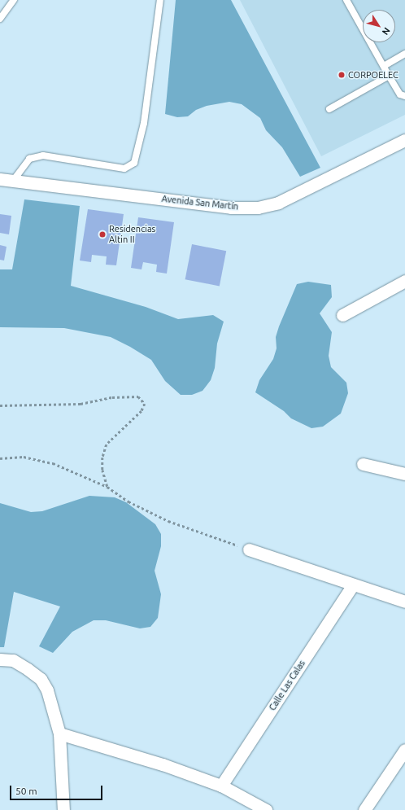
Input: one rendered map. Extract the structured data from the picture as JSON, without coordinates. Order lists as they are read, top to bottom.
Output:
{
  "streets": {
    "street": ["Avenida San Martín", "Calle Las Calas"]
  },
  "places": ["CORPOELEC", "Residencias Altin II"],
  "scale_bar": "50 m",
  "north": "bottom right"
}
